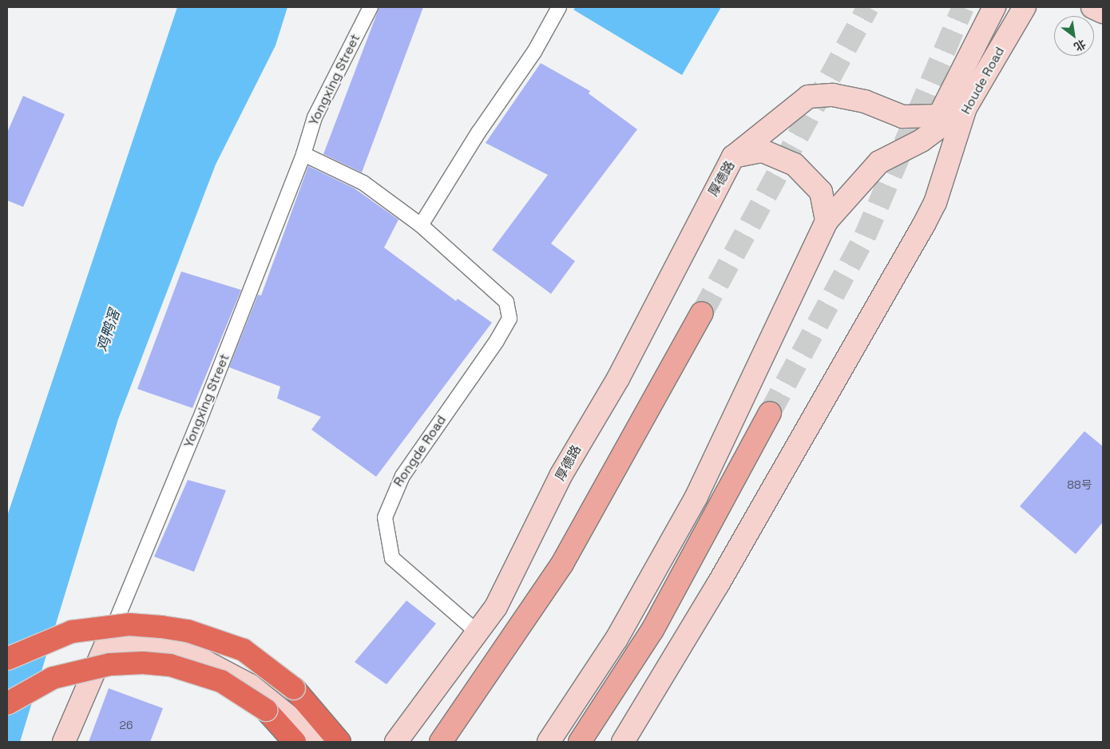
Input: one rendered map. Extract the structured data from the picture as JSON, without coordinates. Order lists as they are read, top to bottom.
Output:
{
  "streets": {
    "street": ["Houde Road", "厚德路"],
    "lane": ["Yongxing Street", "Rongde Road"]
  },
  "crossings": [
    ["厚德路", "Rongde Road"]
  ],
  "water": ["鸡鸭滘"],
  "house_numbers": ["88号", "26"],
  "north": "bottom right"
}
